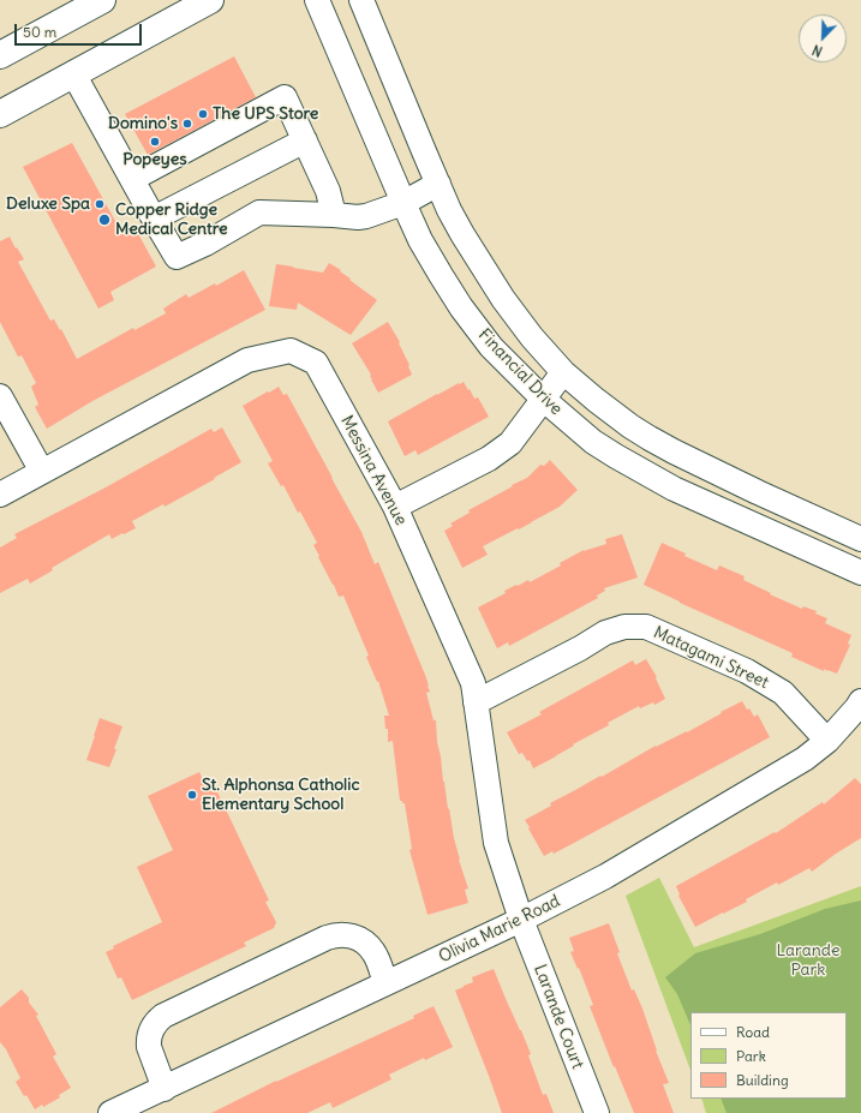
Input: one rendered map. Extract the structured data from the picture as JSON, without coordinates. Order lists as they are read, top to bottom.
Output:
{
  "streets": {
    "street": [
      "Financial Drive",
      "Messina Avenue",
      "Matagami Street",
      "Olivia Marie Road",
      "Larande Court"
    ]
  },
  "crossings": [
    ["Messina Avenue", "Matagami Street"],
    ["Messina Avenue", "Olivia Marie Road"],
    ["Messina Avenue", "Larande Court"],
    ["Matagami Street", "Olivia Marie Road"],
    ["Olivia Marie Road", "Larande Court"]
  ],
  "parks": ["Larande Park"],
  "places": [
    "The UPS Store",
    "Domino's",
    "Popeyes",
    "Deluxe Spa",
    "Copper Ridge Medical Centre",
    "St. Alphonsa Catholic Elementary School"
  ],
  "legend": ["Road", "Park", "Building"],
  "scale_bar": "50 m",
  "north": "bottom left"
}
